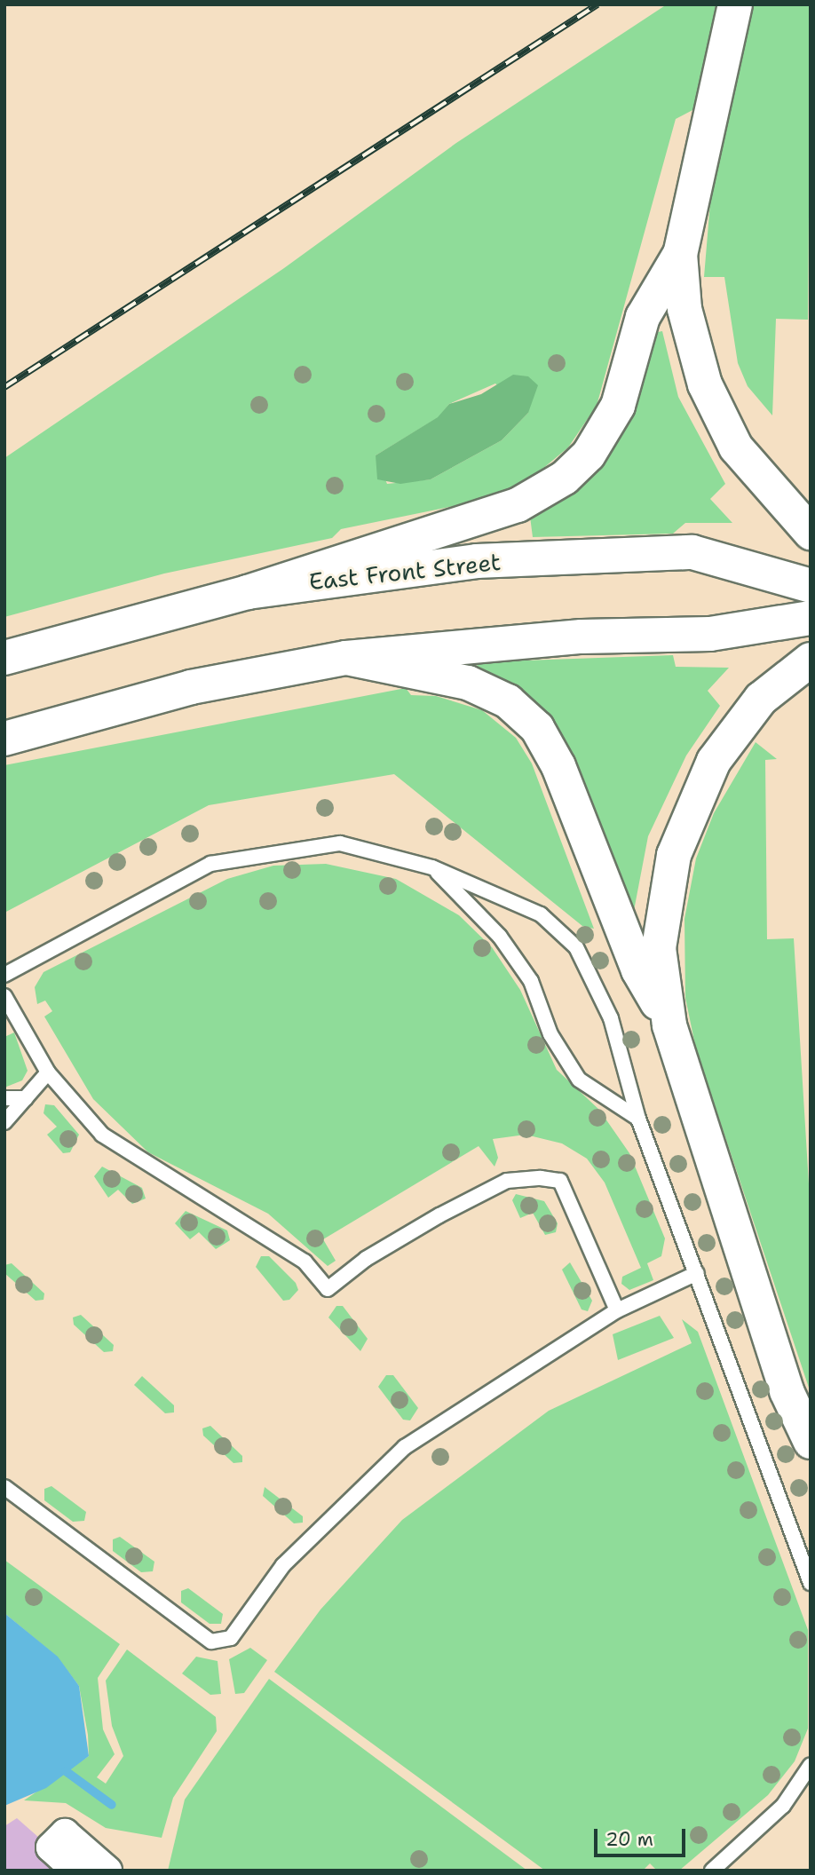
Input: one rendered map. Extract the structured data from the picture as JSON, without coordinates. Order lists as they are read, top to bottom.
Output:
{
  "streets": {
    "main road": ["East Front Street"]
  },
  "scale_bar": "20 m"
}
